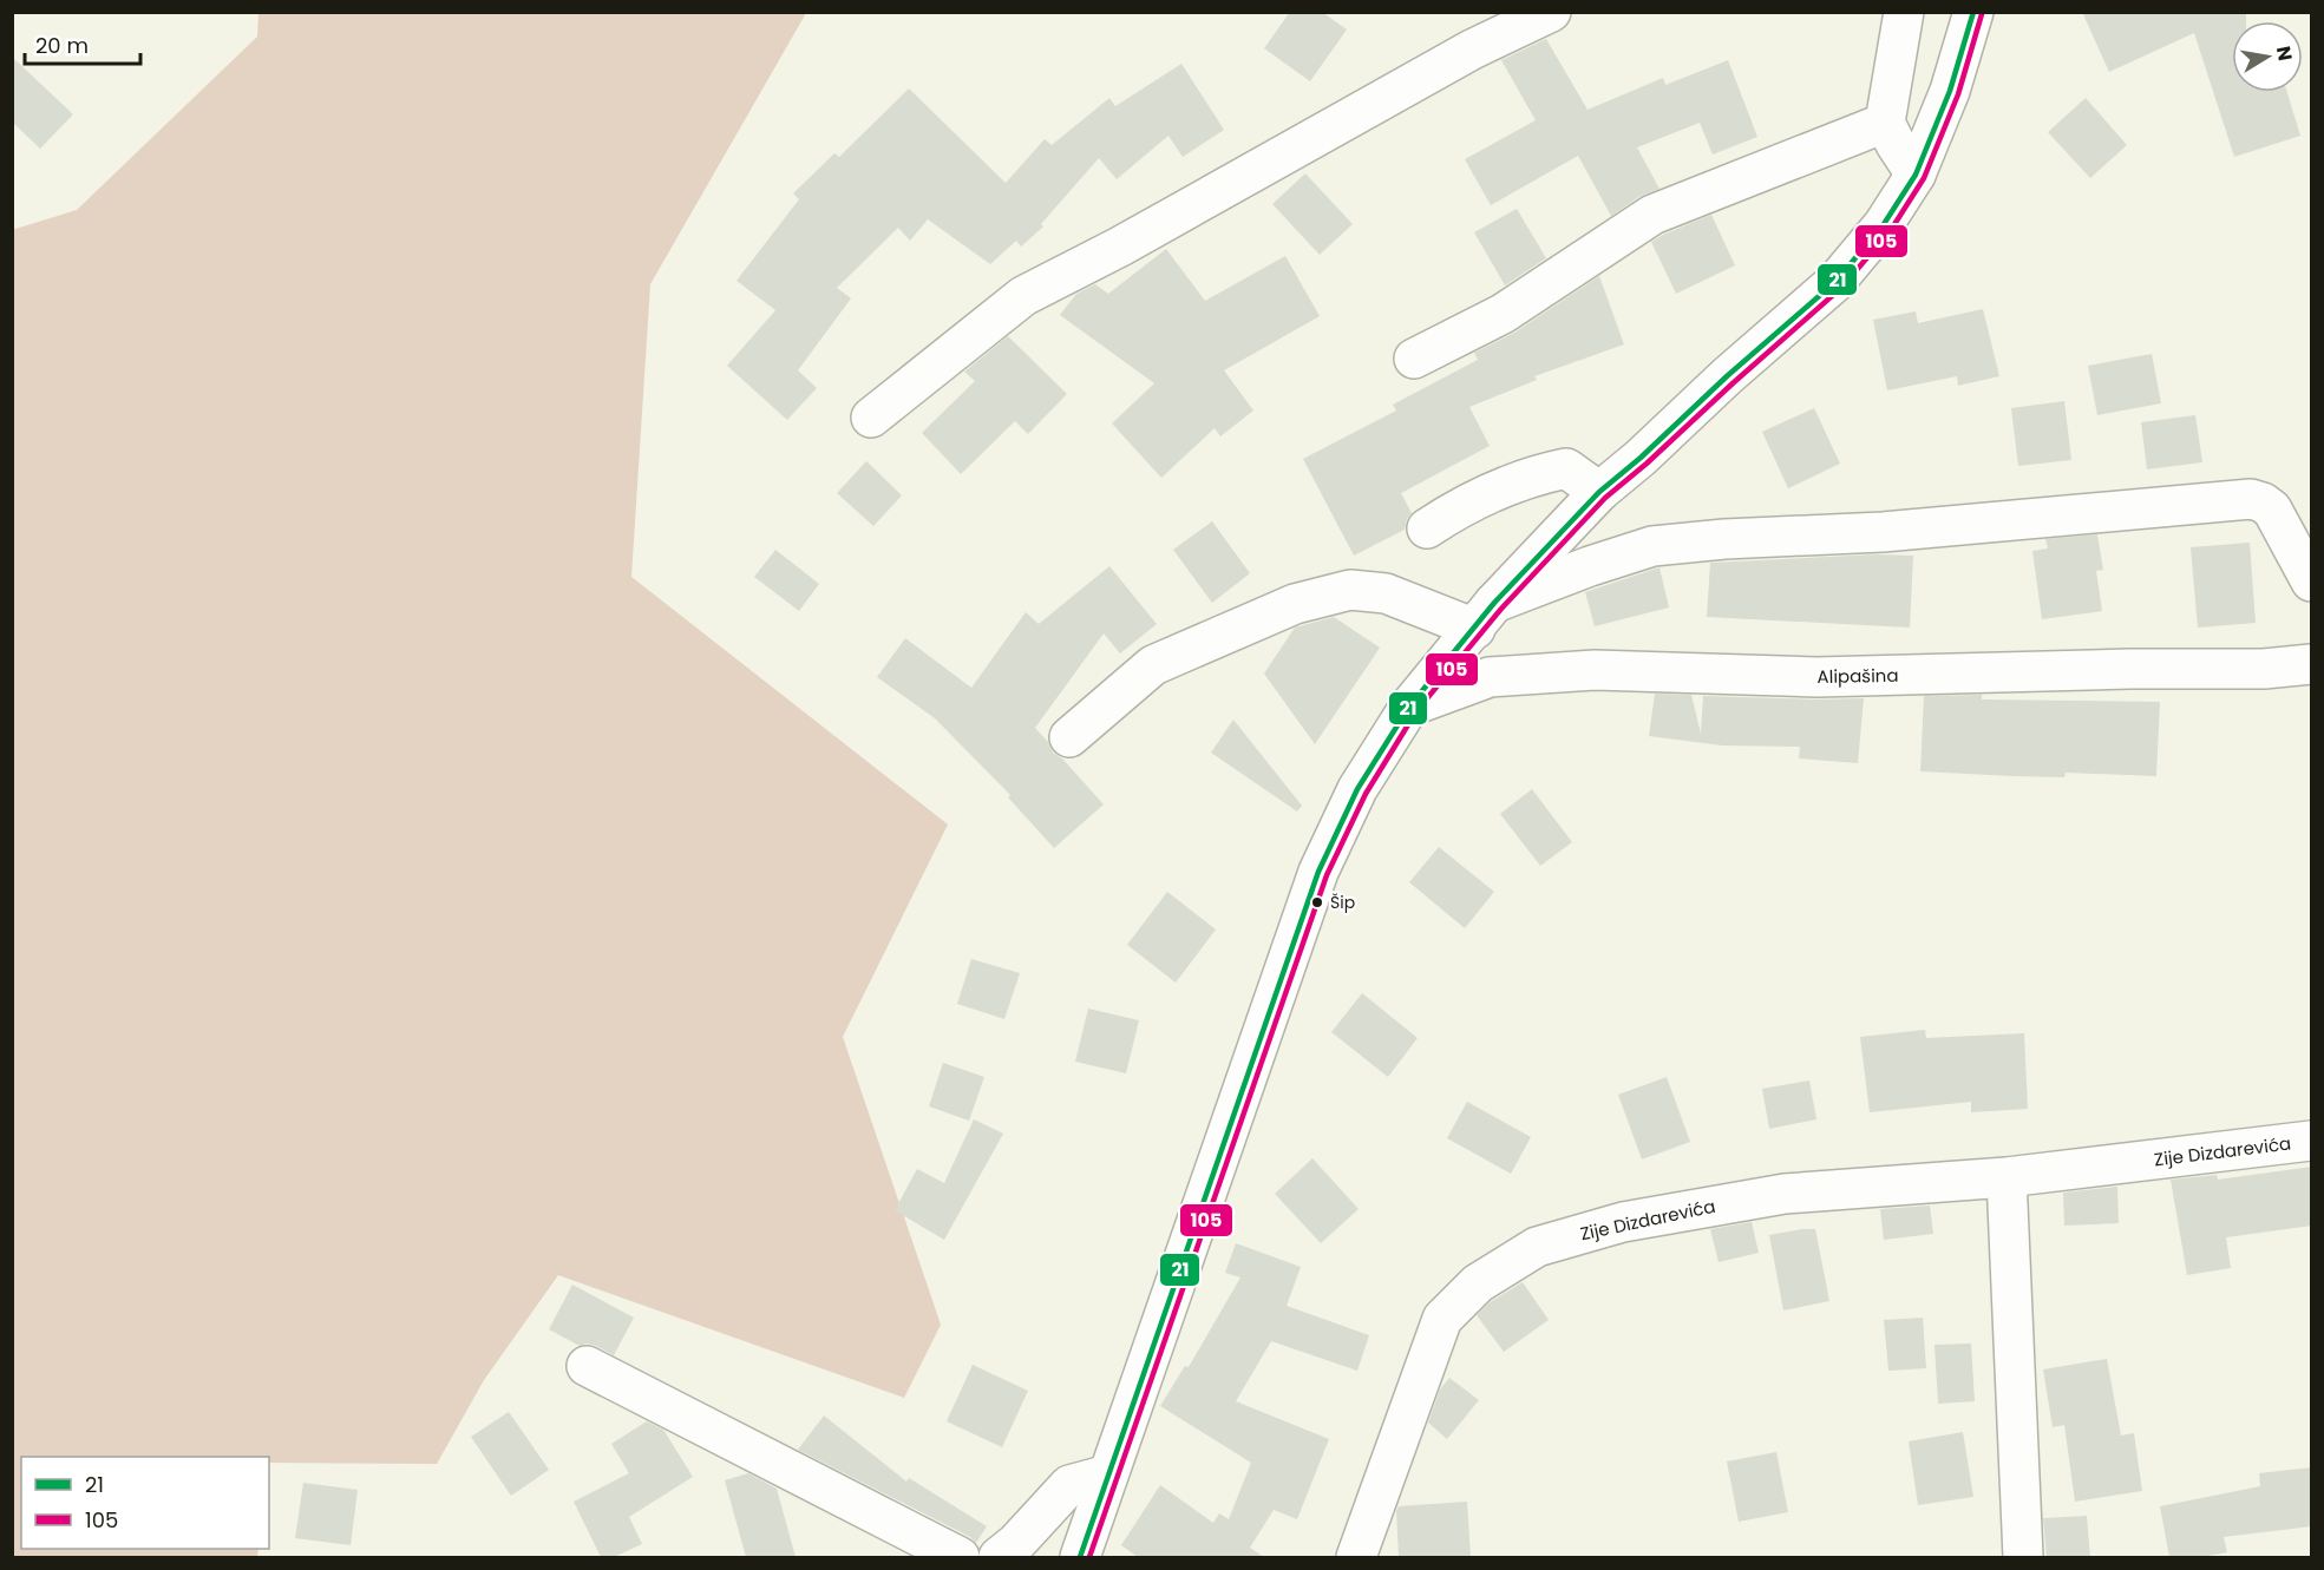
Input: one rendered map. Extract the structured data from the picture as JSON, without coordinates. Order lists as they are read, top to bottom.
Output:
{
  "streets": {
    "street": ["Alipašina", "Zije Dizdarevića"]
  },
  "places": ["Šip"],
  "lines": ["transit line 21", "transit line 105"],
  "legend": ["21", "105"],
  "scale_bar": "20 m",
  "north": "right"
}
